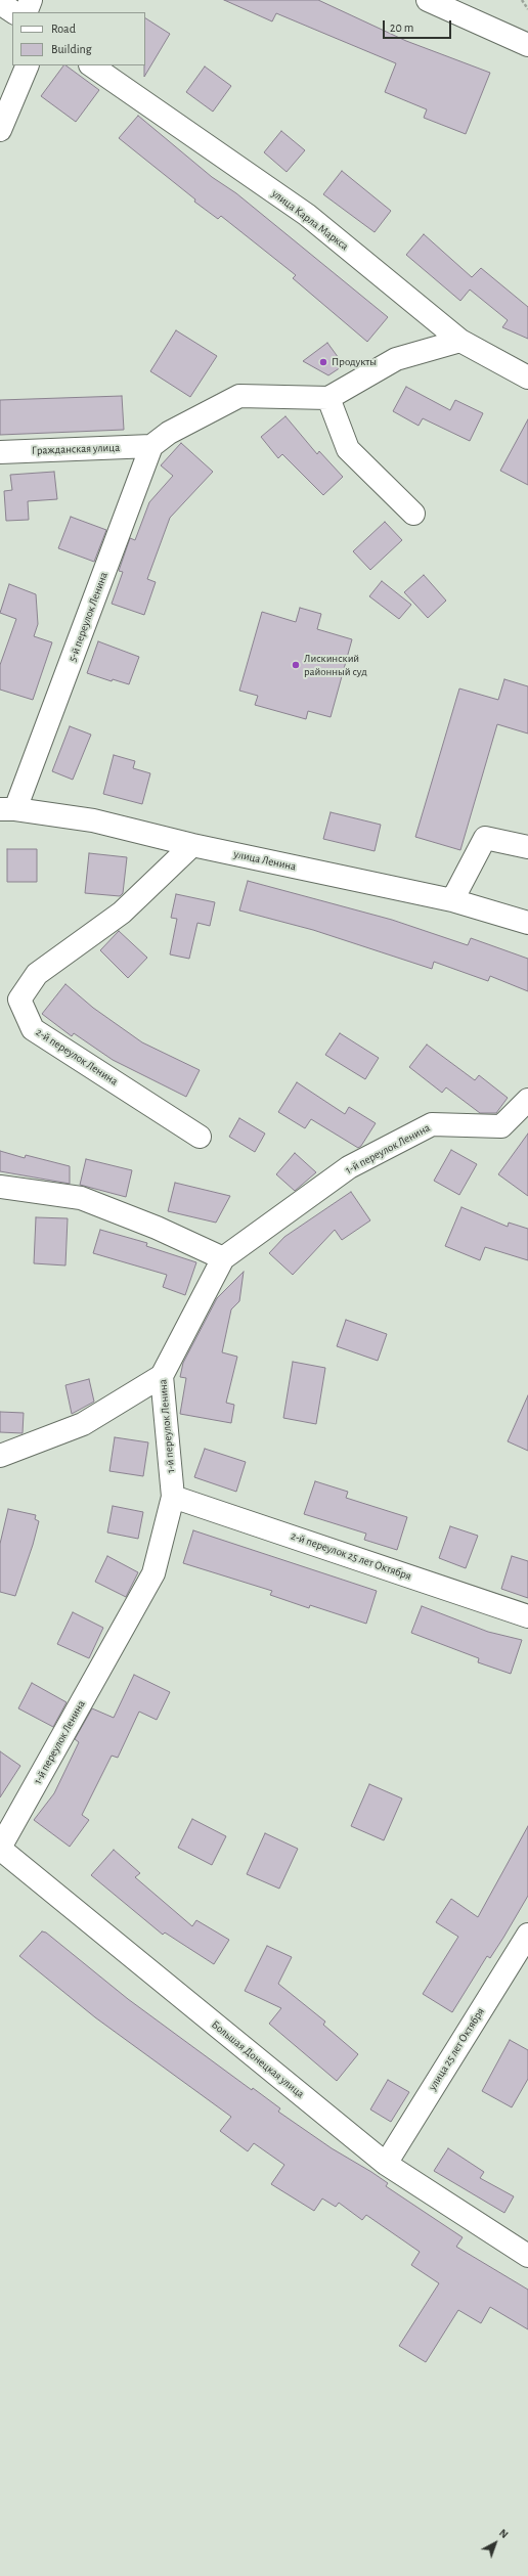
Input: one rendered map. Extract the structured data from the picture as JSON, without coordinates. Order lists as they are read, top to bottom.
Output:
{
  "streets": {
    "street": [
      "улица Карла Маркса",
      "Гражданская улица",
      "5-й переулок Ленина",
      "улица Ленина",
      "2-й переулок Ленина",
      "1-й переулок Ленина",
      "2-й переулок 25 лет Октября",
      "улица 25 лет Октября",
      "Большая Донецкая улица"
    ]
  },
  "crossings": [
    ["Гражданская улица", "5-й переулок Ленина"],
    ["5-й переулок Ленина", "улица Ленина"],
    ["улица Ленина", "2-й переулок Ленина"],
    ["1-й переулок Ленина", "2-й переулок 25 лет Октября"],
    ["1-й переулок Ленина", "Большая Донецкая улица"],
    ["улица 25 лет Октября", "Большая Донецкая улица"]
  ],
  "places": ["Продукты", "Лискинский районный суд"],
  "legend": ["Road", "Building"],
  "scale_bar": "20 m",
  "north": "top right"
}
